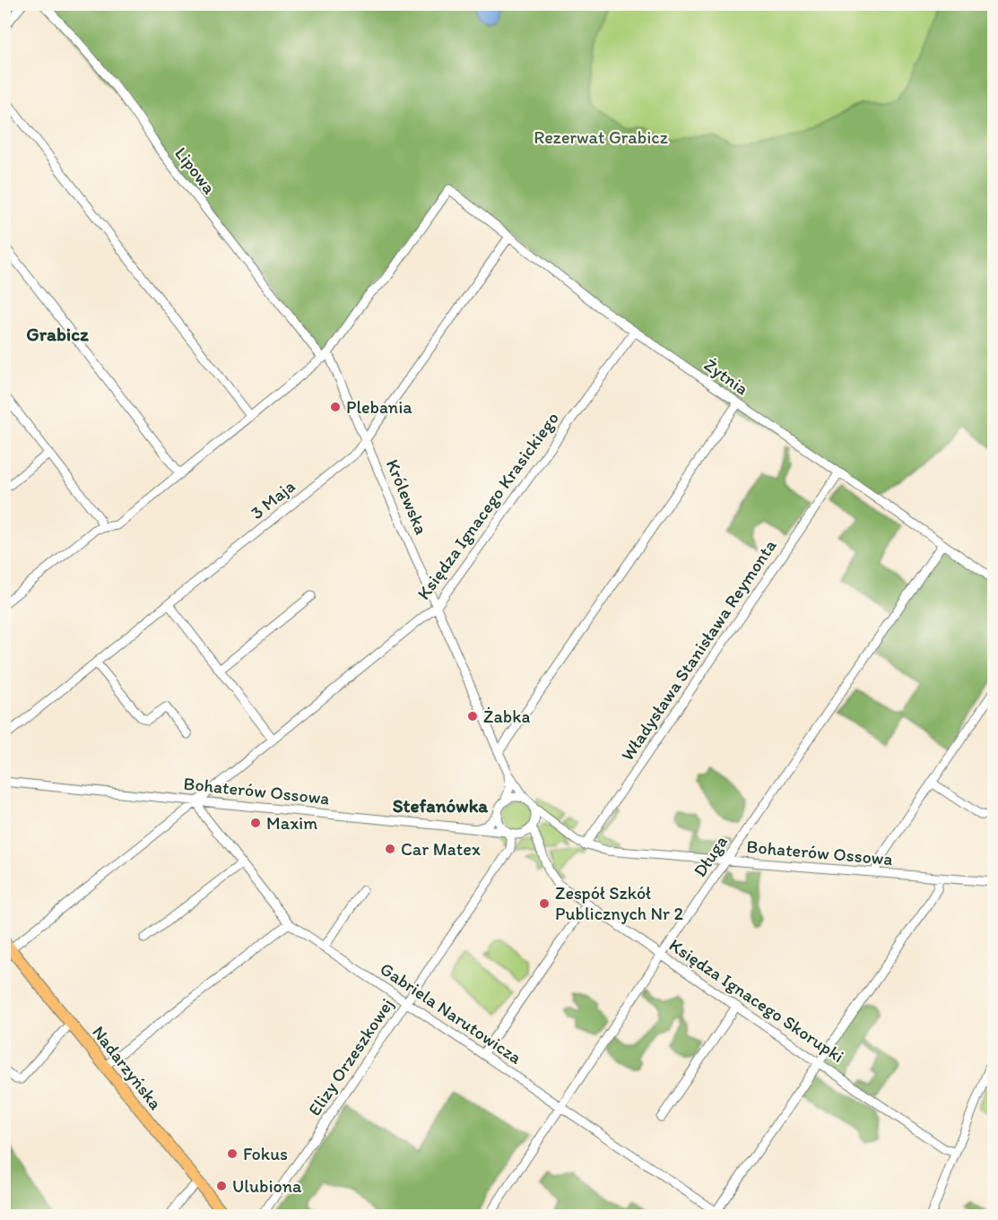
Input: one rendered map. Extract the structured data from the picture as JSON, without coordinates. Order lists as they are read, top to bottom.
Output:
{
  "streets": {
    "main road": ["Nadarzyńska"],
    "street": [
      "Lipowa",
      "Żytnia",
      "Królewska",
      "3 Maja",
      "Księdza Ignacego Krasickiego",
      "Władysława Stanisława Reymonta",
      "Bohaterów Ossowa",
      "Długa",
      "Księdza Ignacego Skorupki",
      "Gabriela Narutowicza",
      "Elizy Orzeszkowej"
    ]
  },
  "crossings": [
    ["Lipowa", "Żytnia"],
    ["Lipowa", "Królewska"],
    ["Żytnia", "Królewska"],
    ["Żytnia", "3 Maja"],
    ["Żytnia", "Księdza Ignacego Krasickiego"],
    ["Żytnia", "Władysława Stanisława Reymonta"],
    ["Żytnia", "Długa"],
    ["Królewska", "3 Maja"],
    ["Królewska", "Księdza Ignacego Krasickiego"],
    ["Królewska", "Bohaterów Ossowa"],
    ["Królewska", "Księdza Ignacego Skorupki"],
    ["Królewska", "Elizy Orzeszkowej"],
    ["Księdza Ignacego Krasickiego", "Bohaterów Ossowa"],
    ["Księdza Ignacego Krasickiego", "Gabriela Narutowicza"],
    ["Księdza Ignacego Krasickiego", "Nadarzyńska"],
    ["Władysława Stanisława Reymonta", "Bohaterów Ossowa"],
    ["Bohaterów Ossowa", "Długa"],
    ["Bohaterów Ossowa", "Księdza Ignacego Skorupki"],
    ["Bohaterów Ossowa", "Gabriela Narutowicza"],
    ["Bohaterów Ossowa", "Elizy Orzeszkowej"],
    ["Długa", "Księdza Ignacego Skorupki"],
    ["Długa", "Gabriela Narutowicza"],
    ["Księdza Ignacego Skorupki", "Elizy Orzeszkowej"],
    ["Gabriela Narutowicza", "Elizy Orzeszkowej"]
  ],
  "districts": ["Grabicz", "Stefanówka"],
  "parks": ["Rezerwat Grabicz"],
  "places": [
    "Plebania",
    "Żabka",
    "Maxim",
    "Car Matex",
    "Zespół Szkół Publicznych Nr 2",
    "Fokus",
    "Ulubiona"
  ]
}
